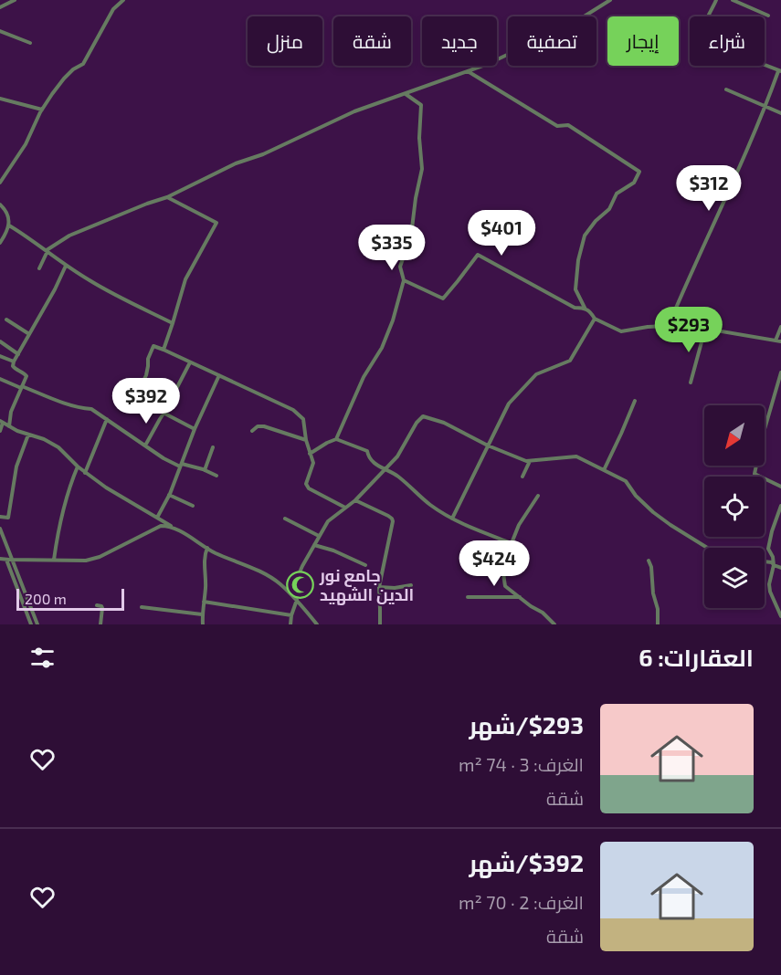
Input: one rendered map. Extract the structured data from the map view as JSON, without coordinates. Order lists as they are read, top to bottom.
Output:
{
  "places": {
    "mosque": ["جامع نور الدين الشهيد"]
  },
  "scale_bar": "200 m",
  "north": "bottom left",
  "page": {
    "chip": [
      "شراء",
      "إيجار",
      "تصفية",
      "جديد",
      "شقة",
      "منزل"
    ],
    "price": [
      "$312",
      "$401",
      "$335",
      "$293",
      "$392",
      "$424"
    ],
    "scale": "200 m",
    "heading": "العقارات: 6",
    "list": [
      {
        "name": "$293/شهر",
        "note": "الغرف: 3 · 74 m² · شقة"
      },
      {
        "name": "$392/شهر",
        "note": "الغرف: 2 · 70 m² · شقة"
      }
    ]
  }
}
